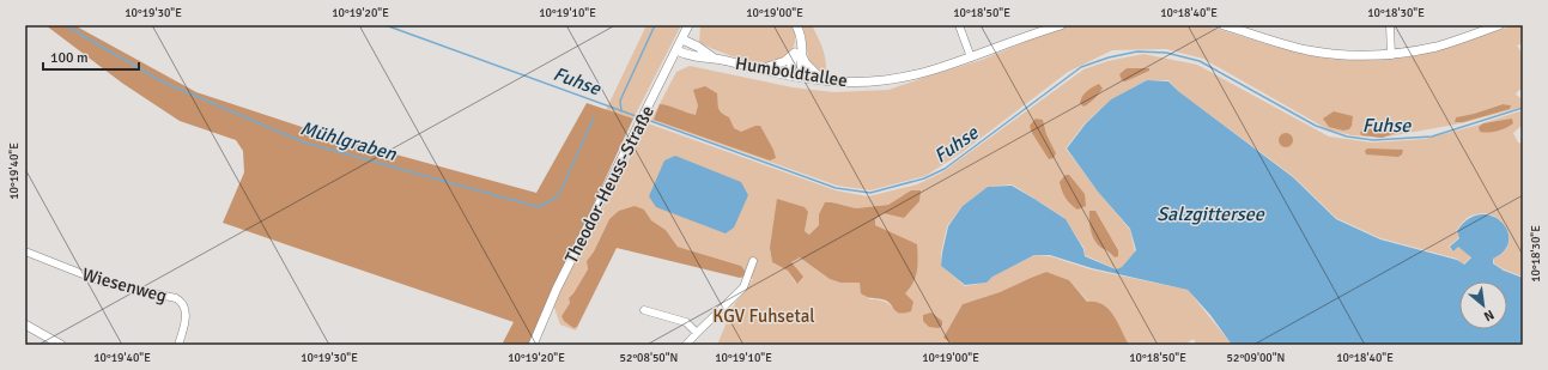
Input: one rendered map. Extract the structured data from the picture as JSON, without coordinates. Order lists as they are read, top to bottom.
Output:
{
  "streets": {
    "street": ["Humboldtallee", "Theodor-Heuss-Straße", "Wiesenweg"]
  },
  "crossings": [
    ["Humboldtallee", "Theodor-Heuss-Straße"]
  ],
  "water": ["Fuhse", "Mühlgraben", "Salzgittersee"],
  "parks": ["KGV Fuhsetal"],
  "scale_bar": "100 m",
  "north": "bottom right",
  "coordinates": [
    "10°19'30\"E",
    "10°19'20\"E",
    "10°19'10\"E",
    "10°19'00\"E",
    "10°18'50\"E",
    "10°18'40\"E",
    "10°18'30\"E",
    "10°19'40\"E",
    "52°08'50\"N",
    "52°09'00\"N"
  ]
}
